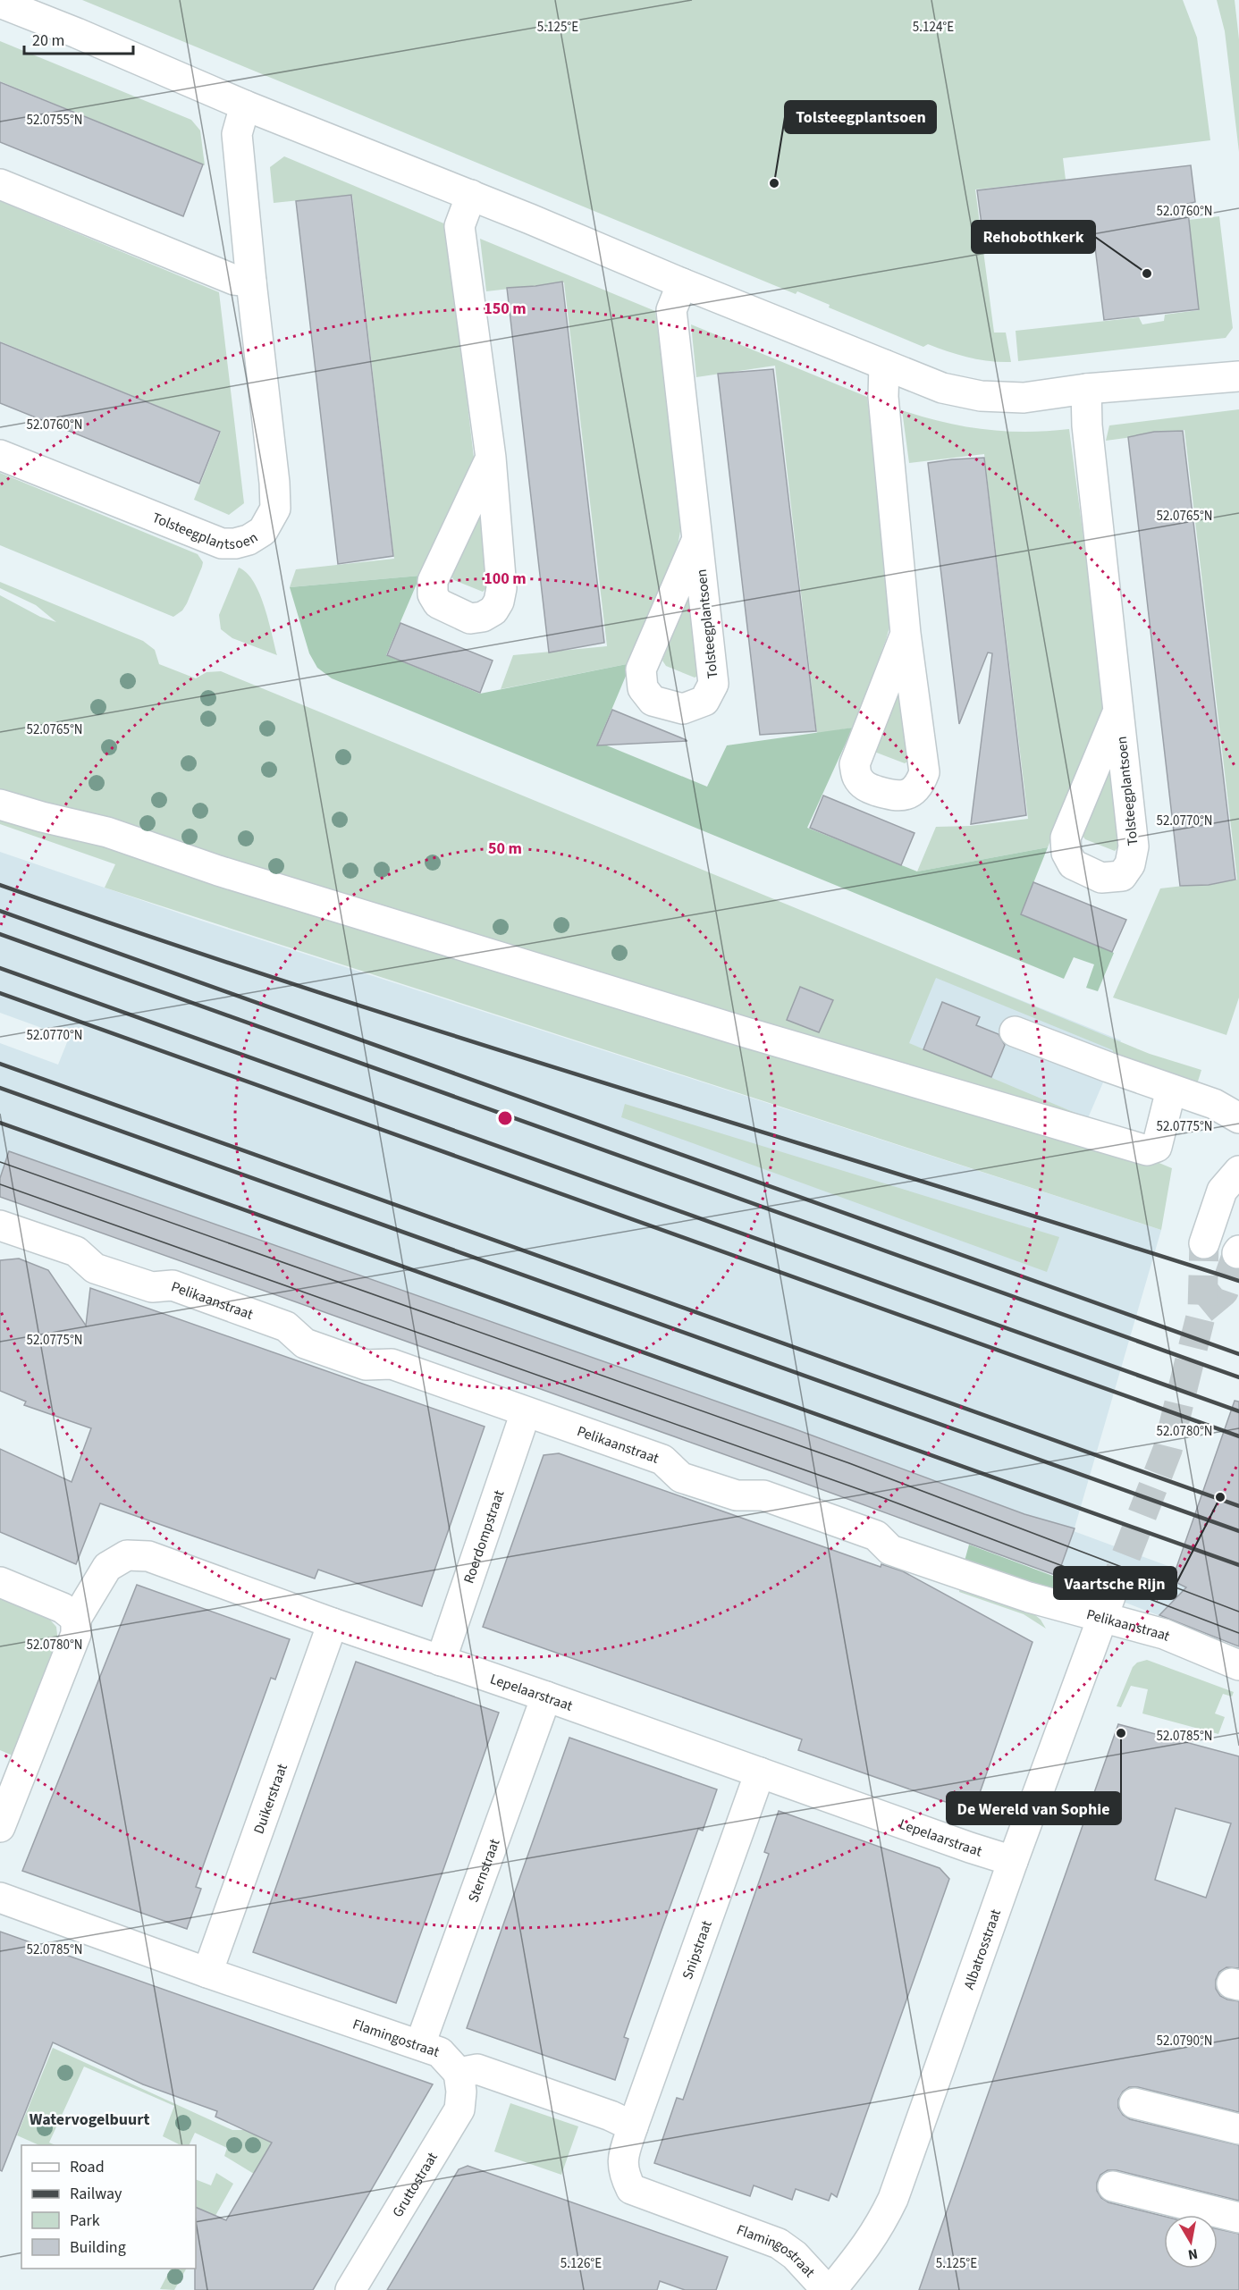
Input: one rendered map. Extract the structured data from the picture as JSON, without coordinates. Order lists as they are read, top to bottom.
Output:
{
  "streets": {
    "street": [
      "Tolsteegplantsoen",
      "Pelikaanstraat",
      "Roerdompstraat",
      "Lepelaarstraat",
      "Duikerstraat",
      "Sternstraat",
      "Snipstraat",
      "Albatrosstraat",
      "Flamingostraat",
      "Gruttostraat"
    ]
  },
  "crossings": [
    ["Pelikaanstraat", "Roerdompstraat"],
    ["Pelikaanstraat", "Albatrosstraat"],
    ["Roerdompstraat", "Lepelaarstraat"],
    ["Lepelaarstraat", "Duikerstraat"],
    ["Lepelaarstraat", "Sternstraat"],
    ["Lepelaarstraat", "Snipstraat"],
    ["Lepelaarstraat", "Albatrosstraat"],
    ["Duikerstraat", "Flamingostraat"],
    ["Sternstraat", "Flamingostraat"],
    ["Snipstraat", "Flamingostraat"],
    ["Albatrosstraat", "Flamingostraat"],
    ["Flamingostraat", "Gruttostraat"]
  ],
  "districts": ["Watervogelbuurt"],
  "places": [
    "Tolsteegplantsoen",
    "Rehobothkerk",
    "Vaartsche Rijn",
    "De Wereld van Sophie"
  ],
  "legend": [
    "Road",
    "Railway",
    "Park",
    "Building"
  ],
  "scale_bar": "20 m",
  "north": "bottom",
  "coordinates": [
    "5.125°E",
    "5.124°E",
    "52.0755°N",
    "52.0760°N",
    "52.0765°N",
    "52.0770°N",
    "52.0775°N",
    "52.0780°N",
    "52.0785°N",
    "52.0790°N",
    "5.126°E"
  ],
  "rings": ["150 m", "100 m", "50 m"]
}
